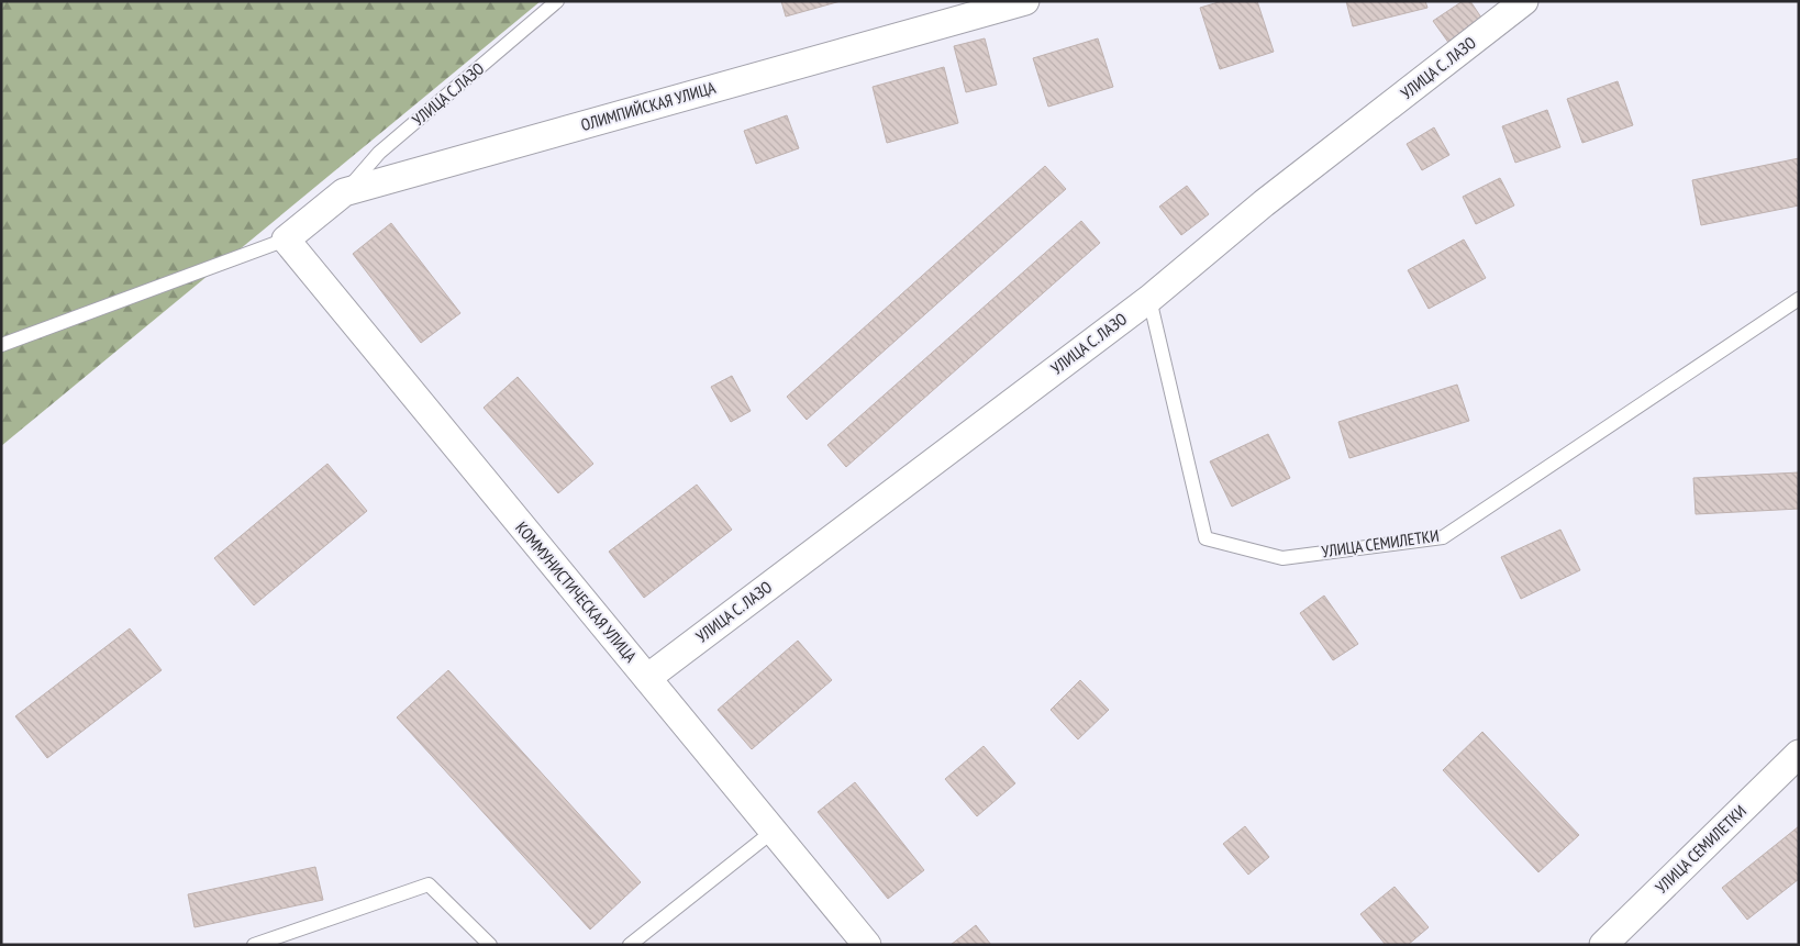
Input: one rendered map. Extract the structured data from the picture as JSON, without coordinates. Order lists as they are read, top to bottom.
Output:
{
  "streets": {
    "street": [
      "УЛИЦА С. ЛАЗО",
      "ОЛИМПИЙСКАЯ УЛИЦА",
      "УЛИЦА СЕМИЛЕТКИ",
      "КОММУНИСТИЧЕСКАЯ УЛИЦА"
    ],
    "lane": ["УЛИЦА С.ЛАЗО"]
  },
  "crossings": [
    ["УЛИЦА С. ЛАЗО", "УЛИЦА СЕМИЛЕТКИ"],
    ["УЛИЦА С. ЛАЗО", "КОММУНИСТИЧЕСКАЯ УЛИЦА"],
    ["УЛИЦА С.ЛАЗО", "ОЛИМПИЙСКАЯ УЛИЦА"],
    ["ОЛИМПИЙСКАЯ УЛИЦА", "КОММУНИСТИЧЕСКАЯ УЛИЦА"]
  ]
}
